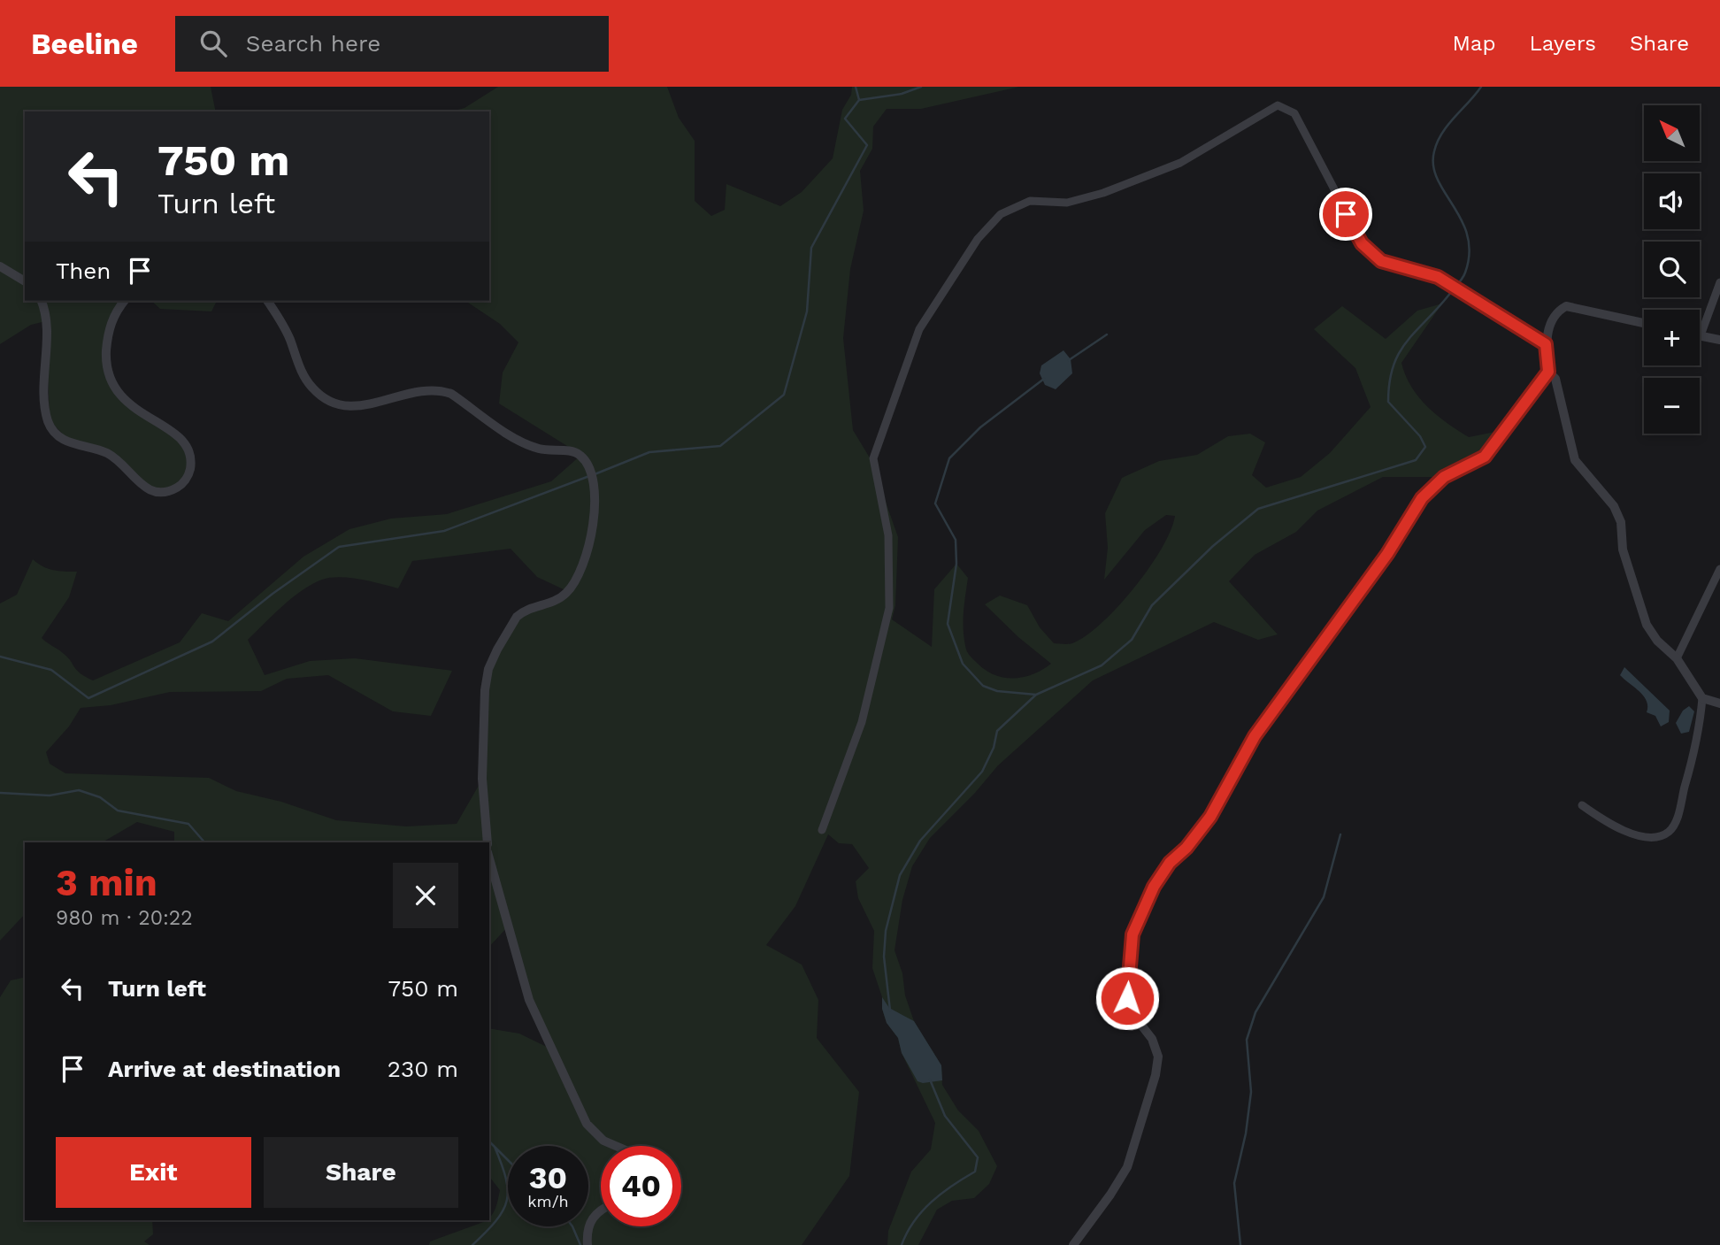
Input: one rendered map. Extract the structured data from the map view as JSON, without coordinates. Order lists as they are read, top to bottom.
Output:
{
  "north": "top left",
  "page": {
    "header": "Beeline",
    "search": "Search here",
    "nav": ["Map", "Layers", "Share"],
    "map_buttons": ["+", "−"],
    "turn": ["750 m", "Turn left"],
    "then": "Then",
    "heading": ["3 min", "980 m · 20:22"],
    "list": [
      {
        "name": "Turn left",
        "value": "750 m"
      },
      {
        "name": "Arrive at destination",
        "value": "230 m"
      }
    ],
    "buttons": ["Exit", "Share"],
    "speed": "30 km/h",
    "limit": "40"
  }
}
